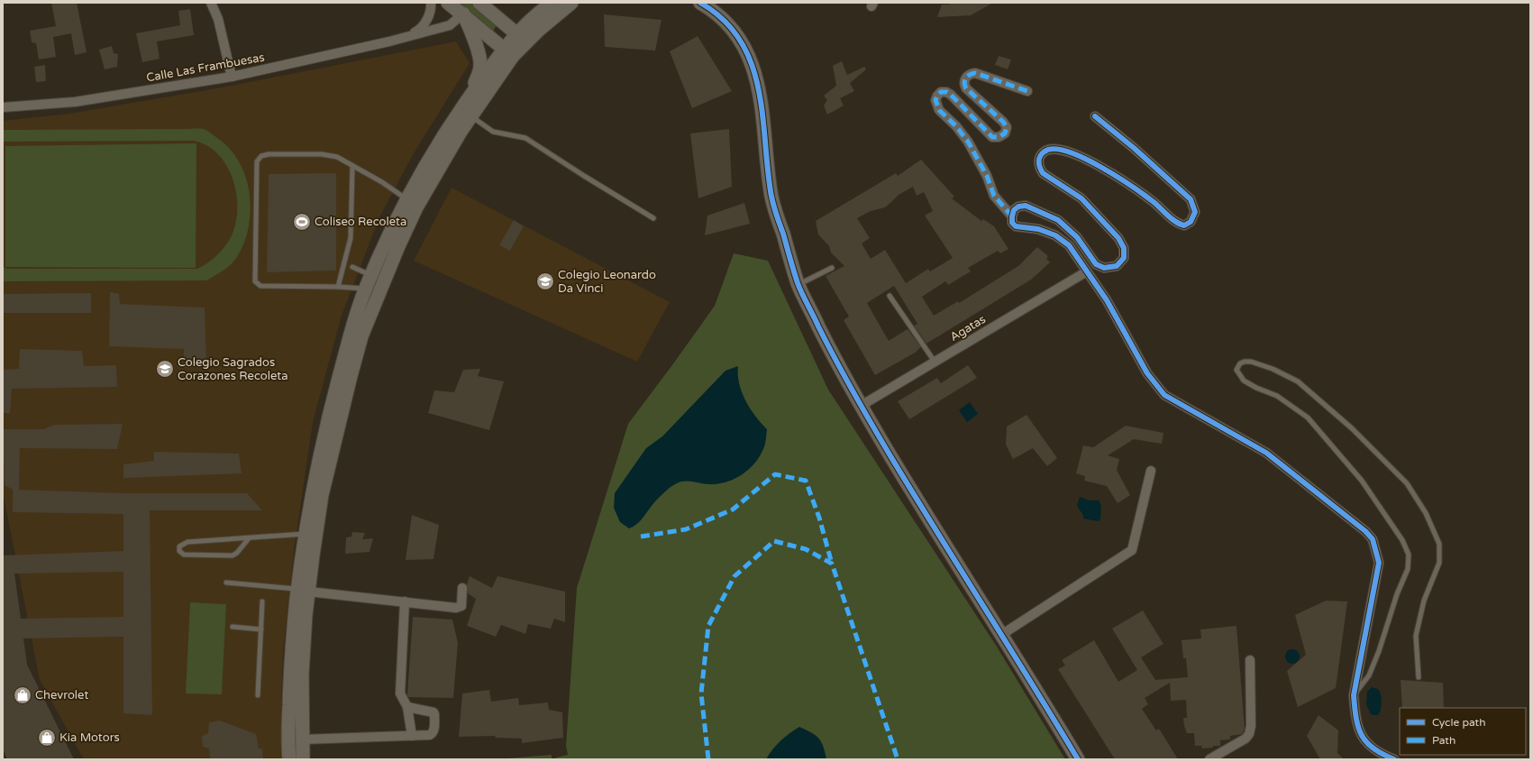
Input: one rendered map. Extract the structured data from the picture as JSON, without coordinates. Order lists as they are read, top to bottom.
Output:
{
  "streets": {
    "street": ["Calle Las Frambuesas", "Agatas"]
  },
  "places": {
    "sports": ["Coliseo Recoleta"],
    "school or university": ["Colegio Leonardo Da Vinci", "Colegio Sagrados Corazones Recoleta"],
    "shop": ["Chevrolet", "Kia Motors"]
  },
  "legend": ["Cycle path", "Path"]
}
